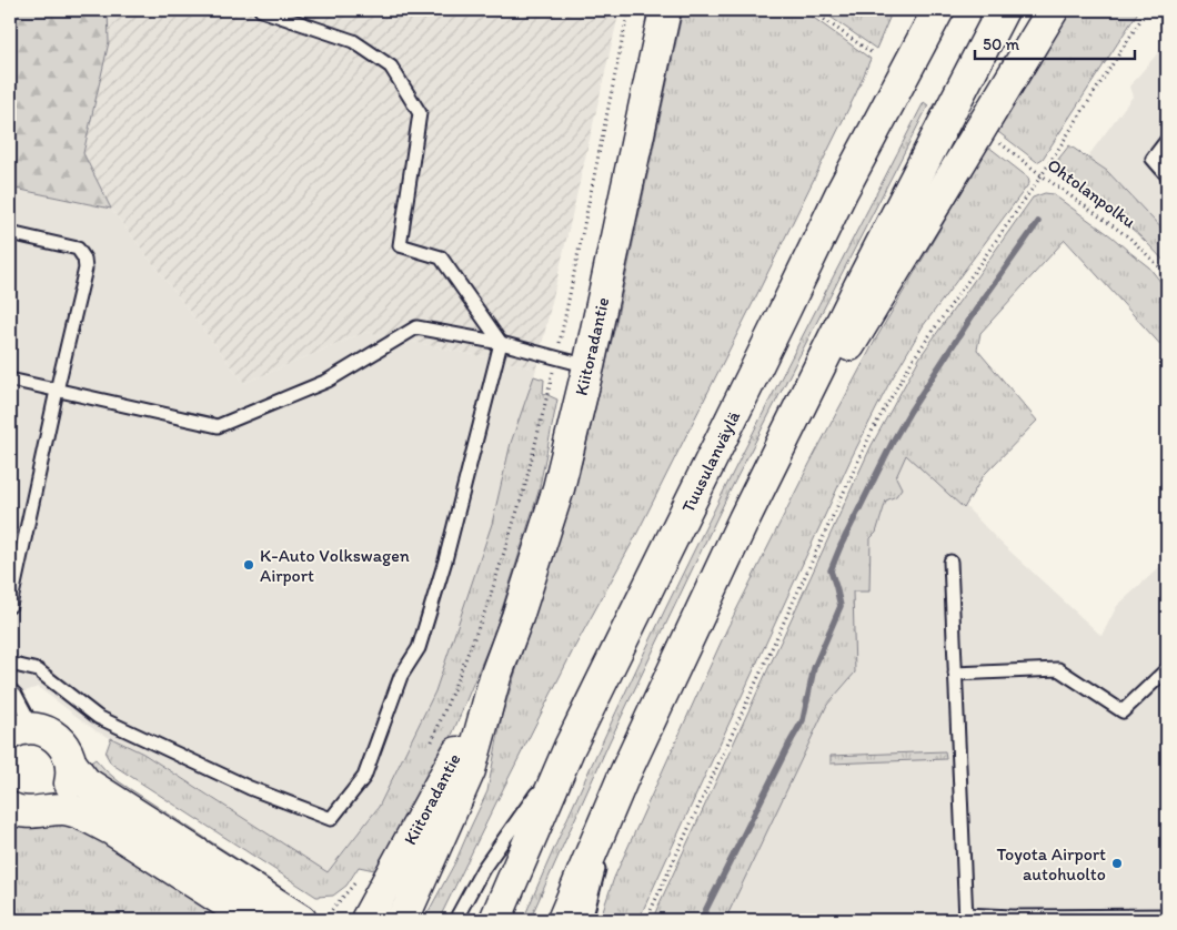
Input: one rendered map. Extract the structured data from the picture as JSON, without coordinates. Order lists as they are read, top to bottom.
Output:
{
  "streets": {
    "main road": ["Kiitoradantie", "Tuusulanväylä"],
    "path": ["Ohtolanpolku"]
  },
  "places": ["K-Auto Volkswagen Airport", "Toyota Airport autohuolto"],
  "scale_bar": "50 m"
}
